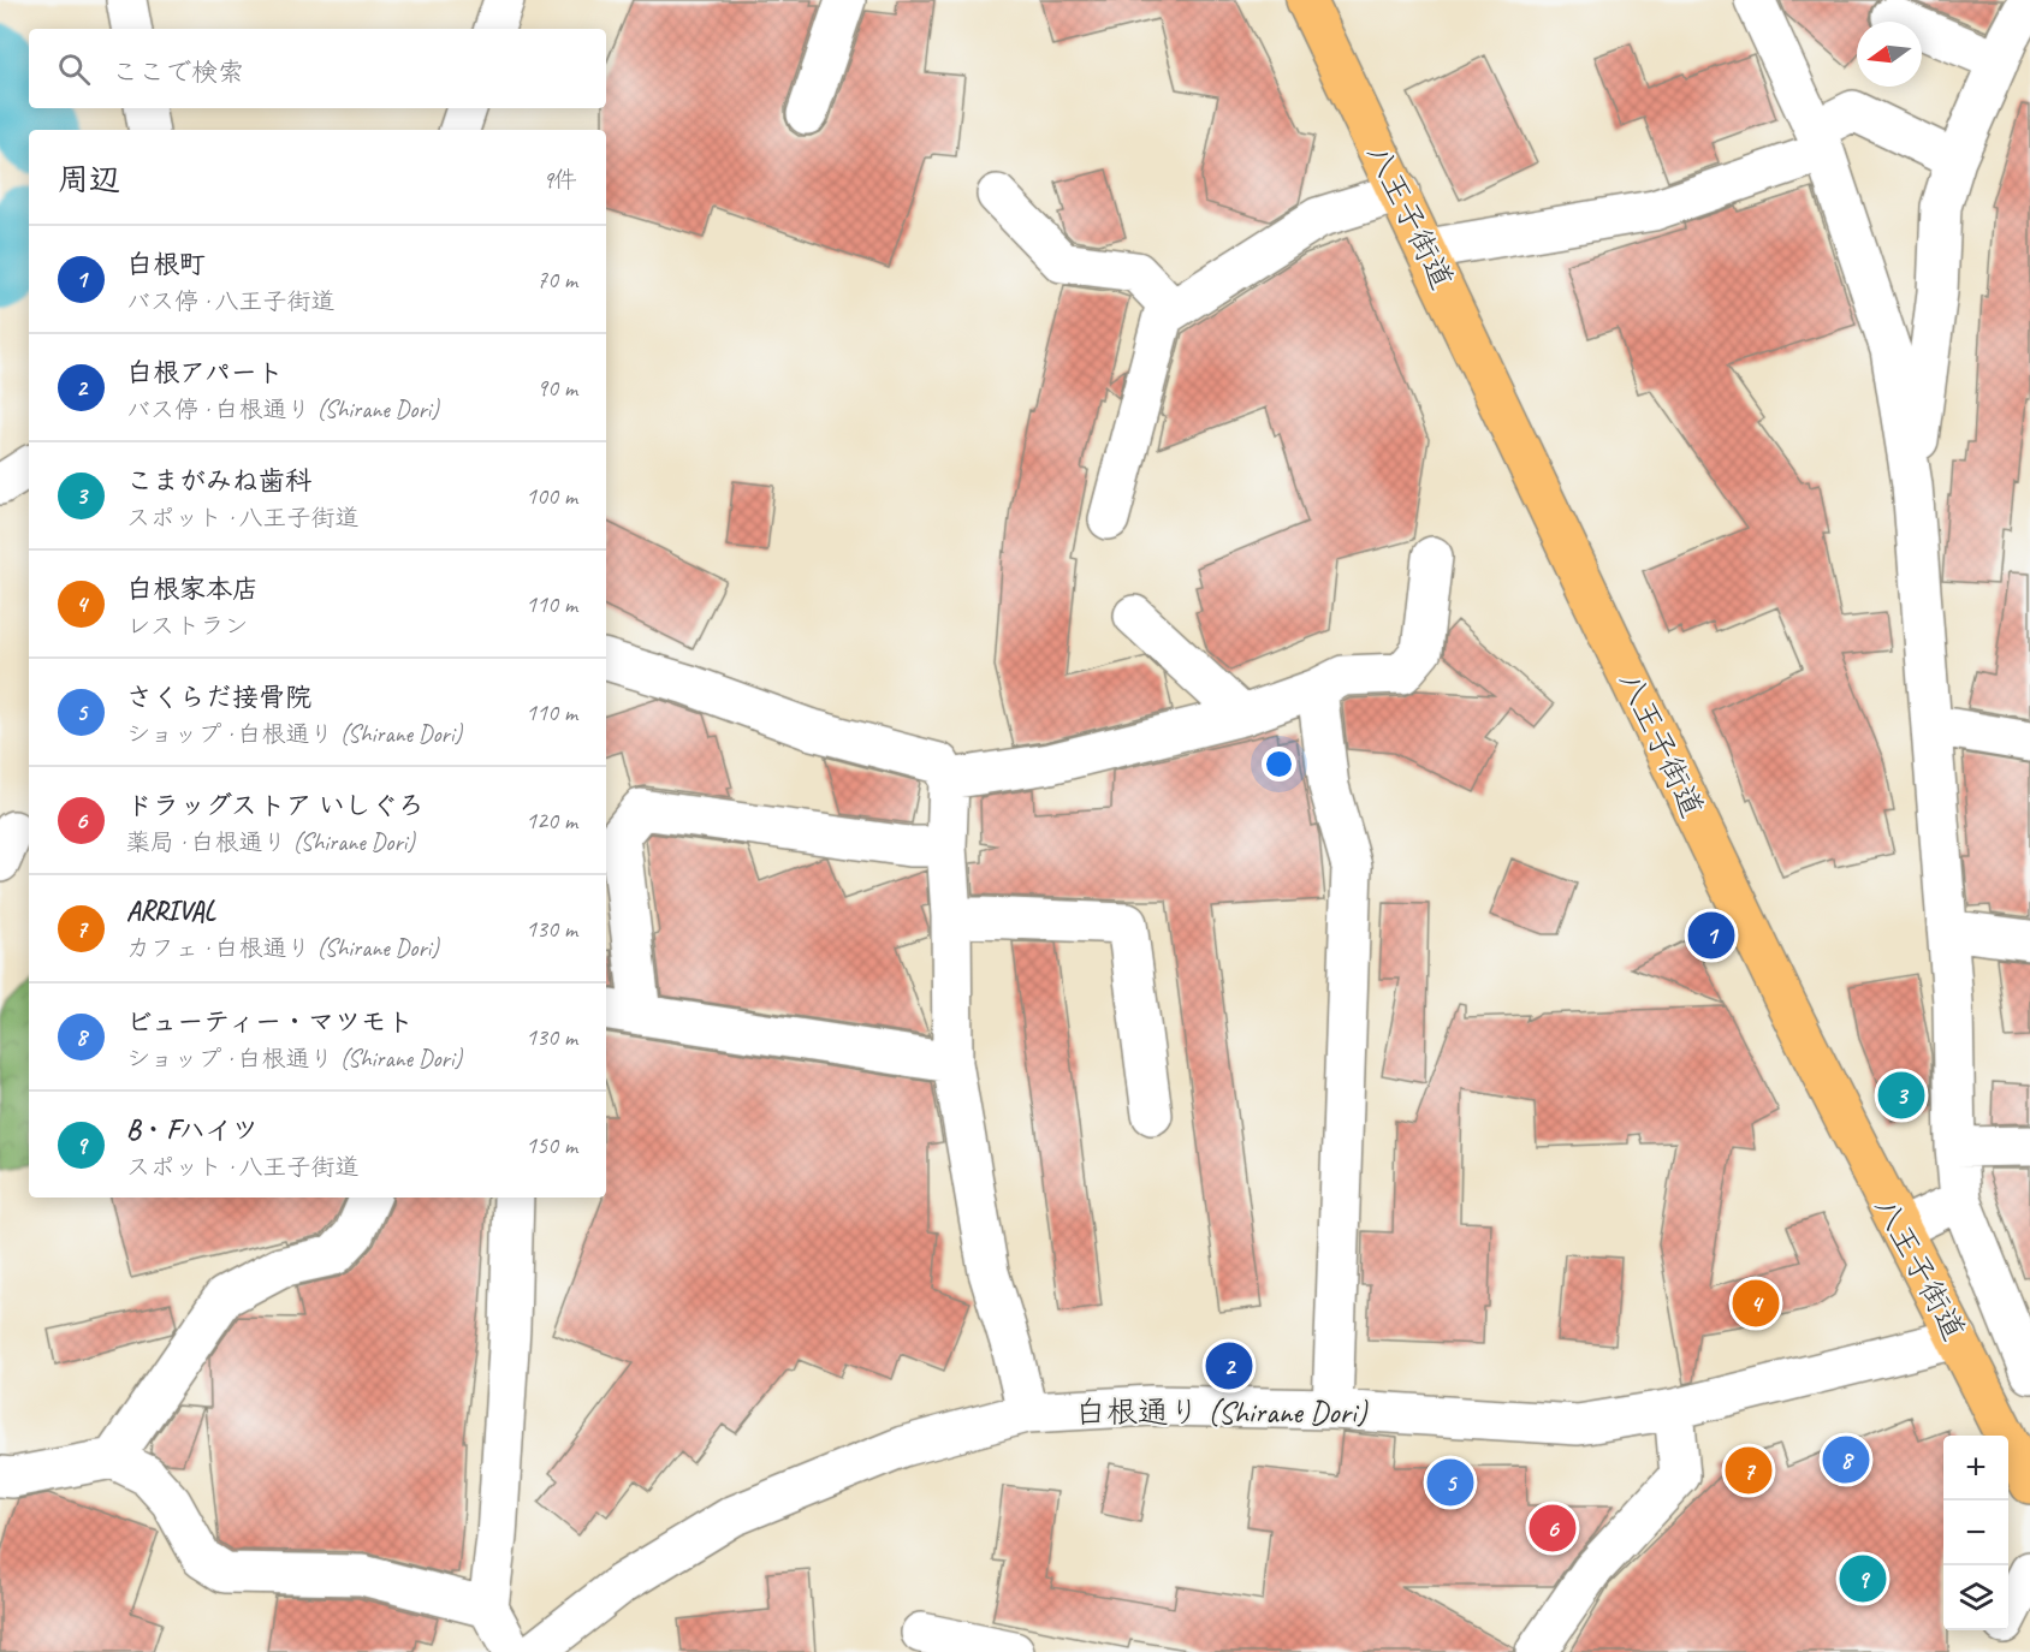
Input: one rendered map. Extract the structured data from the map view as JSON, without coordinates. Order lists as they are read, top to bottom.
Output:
{
  "streets": {
    "highway": ["八王子街道"],
    "street": ["白根通り (Shirane Dori)"]
  },
  "crossings": [
    ["八王子街道", "白根通り (Shirane Dori)"]
  ],
  "north": "left",
  "page": {
    "search": "ここで検索",
    "heading": ["周辺", "9件"],
    "list": [
      {
        "mark": "1",
        "name": "白根町",
        "note": "バス停 · 八王子街道",
        "value": "70 m"
      },
      {
        "mark": "2",
        "name": "白根アパート",
        "note": "バス停 · 白根通り (Shirane Dori)",
        "value": "90 m"
      },
      {
        "mark": "3",
        "name": "こまがみね歯科",
        "note": "スポット · 八王子街道",
        "value": "100 m"
      },
      {
        "mark": "4",
        "name": "白根家本店",
        "note": "レストラン",
        "value": "110 m"
      },
      {
        "mark": "5",
        "name": "さくらだ接骨院",
        "note": "ショップ · 白根通り (Shirane Dori)",
        "value": "110 m"
      },
      {
        "mark": "6",
        "name": "ドラッグストア いしぐろ",
        "note": "薬局 · 白根通り (Shirane Dori)",
        "value": "120 m"
      },
      {
        "mark": "7",
        "name": "ARRIVAL",
        "note": "カフェ · 白根通り (Shirane Dori)",
        "value": "130 m"
      },
      {
        "mark": "8",
        "name": "ビューティー・マツモト",
        "note": "ショップ · 白根通り (Shirane Dori)",
        "value": "130 m"
      },
      {
        "mark": "9",
        "name": "B・Fハイツ",
        "note": "スポット · 八王子街道",
        "value": "150 m"
      }
    ],
    "pins": [
      "1",
      "3",
      "4",
      "2",
      "8",
      "7",
      "5",
      "6",
      "9"
    ],
    "map_buttons": ["+", "−"]
  }
}
